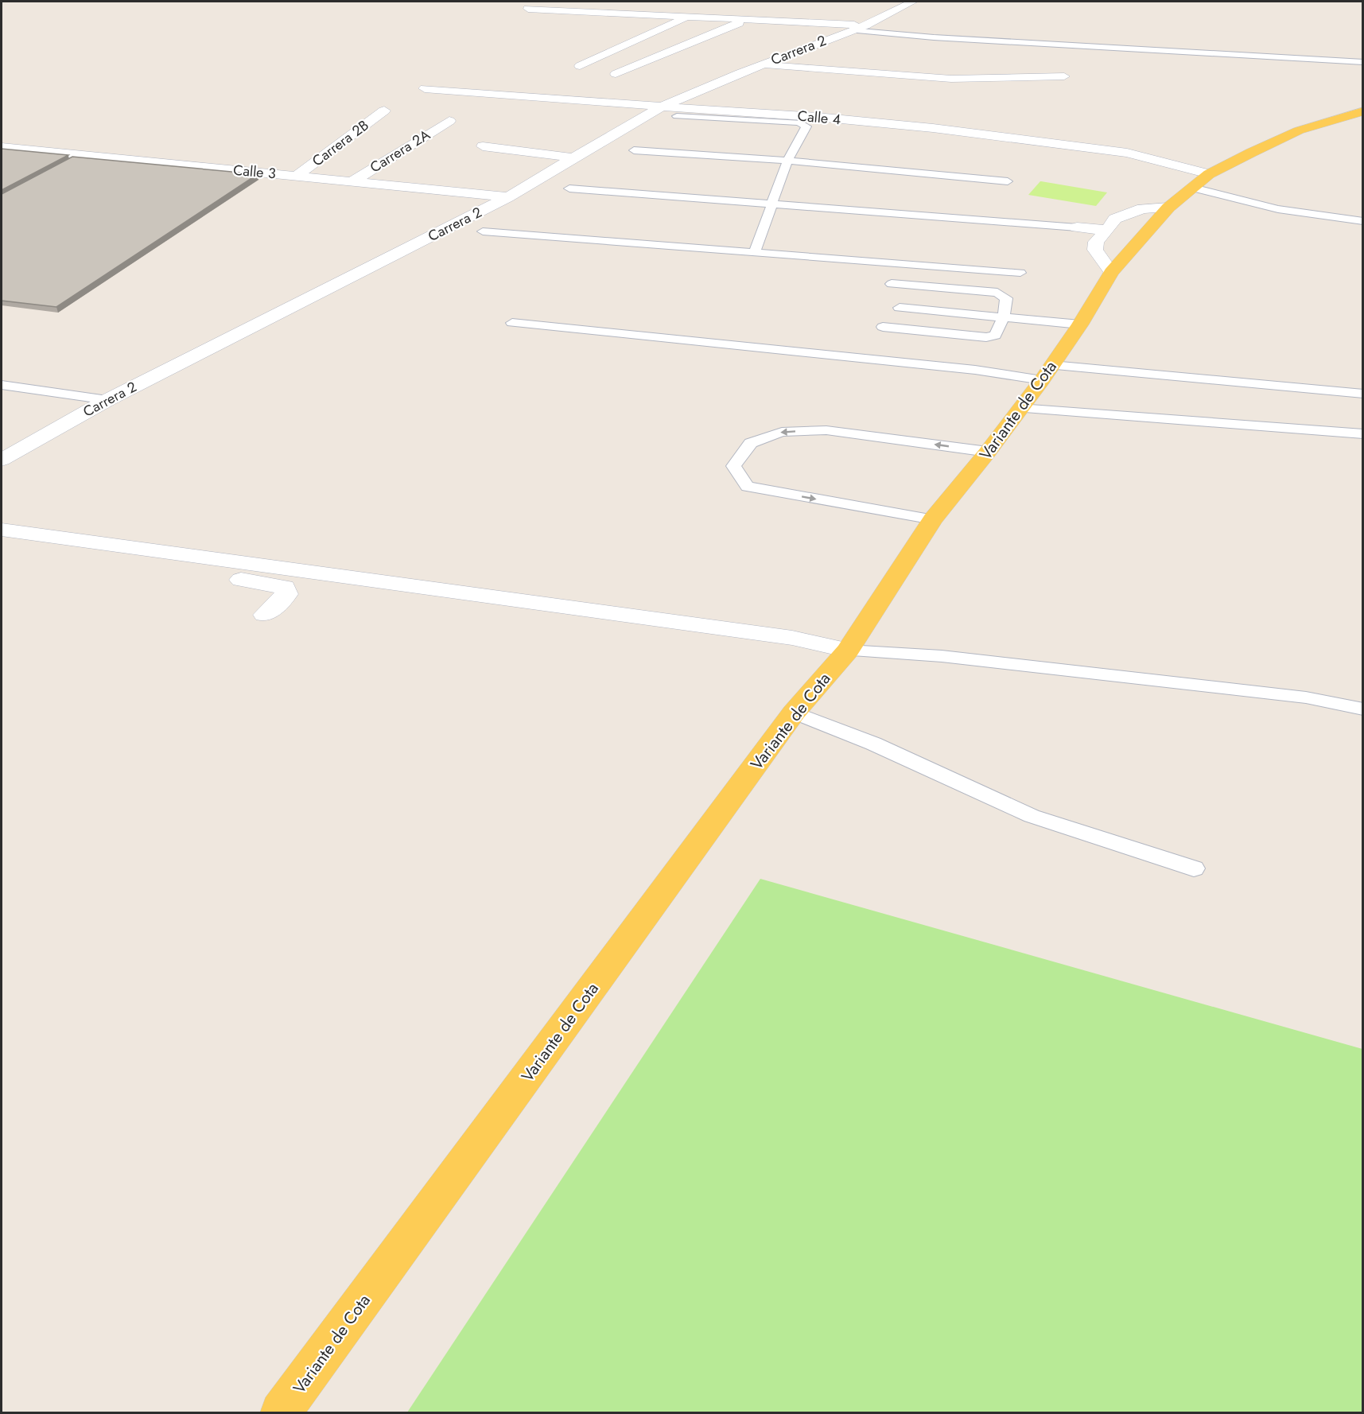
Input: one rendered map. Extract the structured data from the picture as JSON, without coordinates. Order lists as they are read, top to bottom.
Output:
{
  "streets": {
    "main road": ["Variante de Cota"],
    "street": [
      "Carrera 2",
      "Calle 4",
      "Carrera 2B",
      "Carrera 2A",
      "Calle 3"
    ]
  },
  "crossings": [
    ["Carrera 2", "Calle 4"],
    ["Carrera 2", "Calle 3"],
    ["Calle 4", "Variante de Cota"],
    ["Carrera 2B", "Calle 3"],
    ["Carrera 2A", "Calle 3"]
  ]
}
